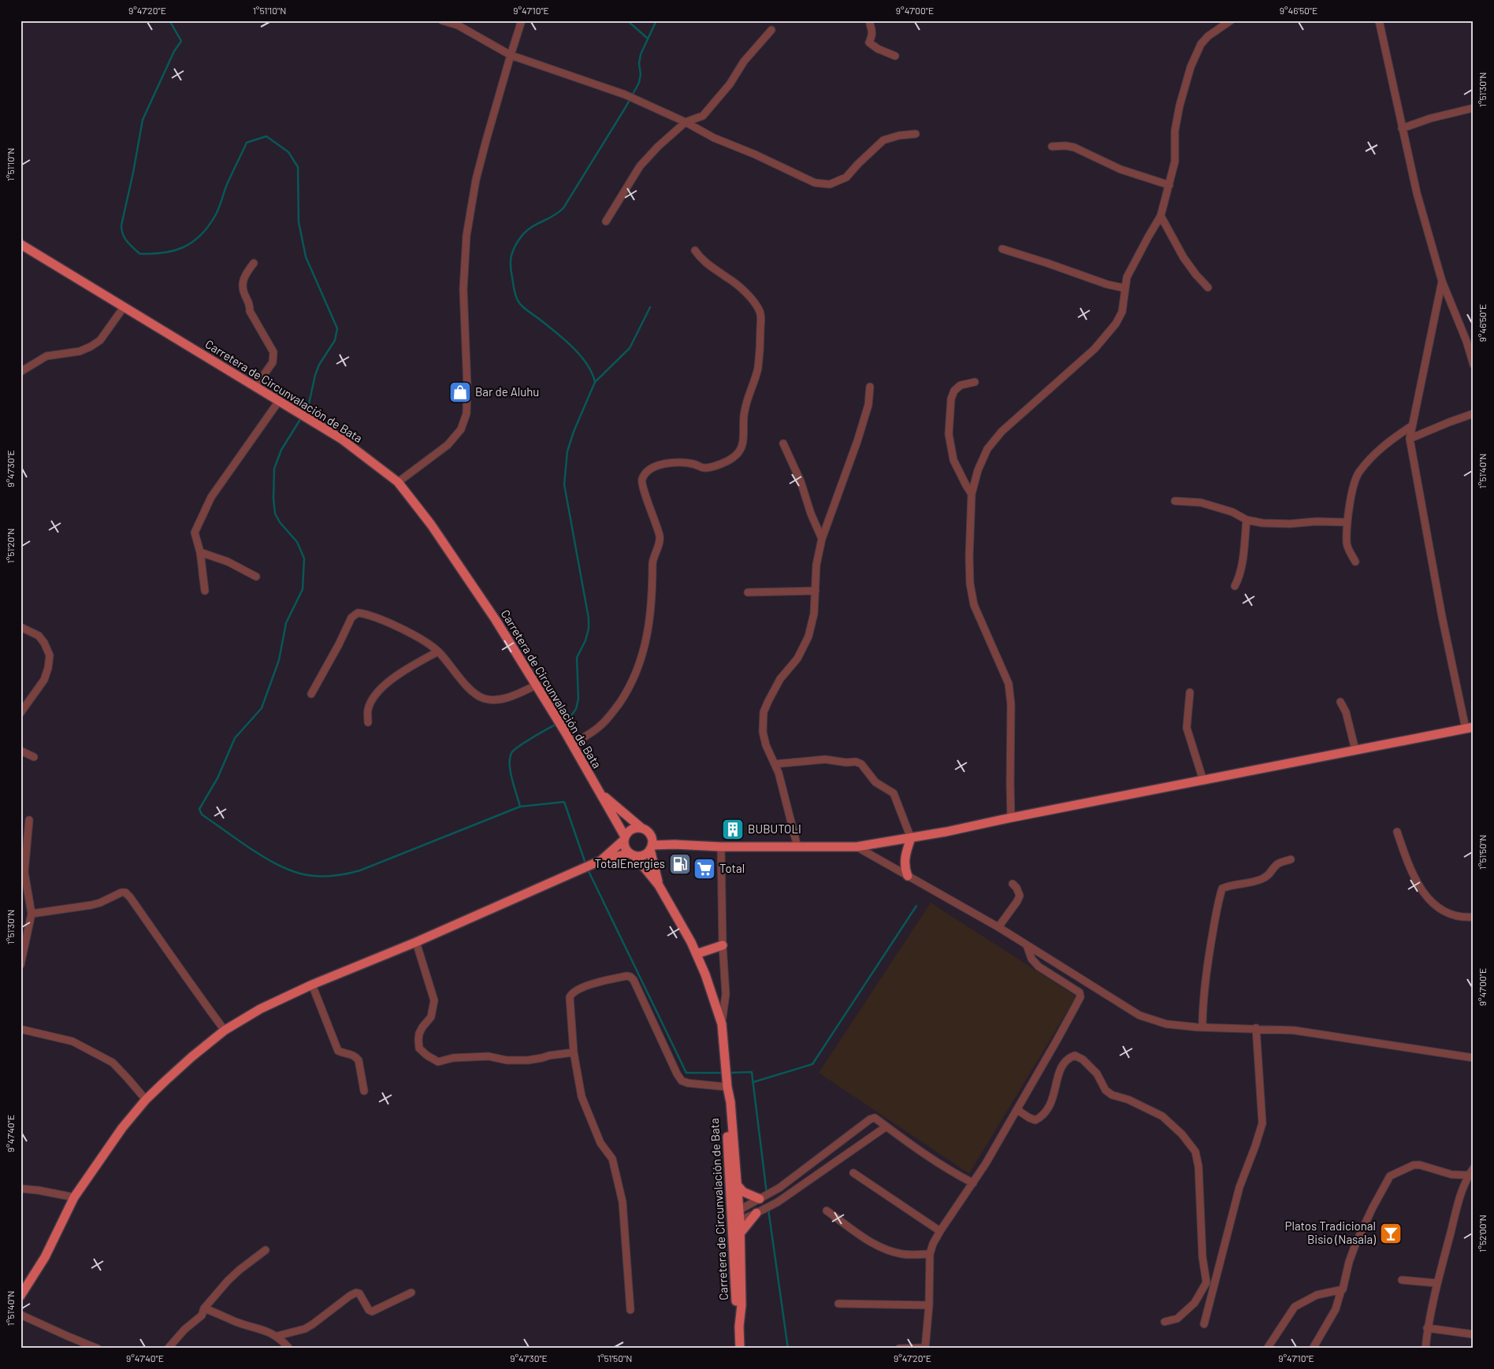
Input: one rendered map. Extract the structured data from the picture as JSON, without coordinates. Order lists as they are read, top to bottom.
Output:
{
  "streets": {
    "main road": ["Carretera de Circunvalación de Bata"]
  },
  "places": {
    "shop": ["Bar de Aluhu"],
    "building": ["BUBUTOLI"],
    "fuel station": ["TotalEnergies"],
    "supermarket": ["Total"],
    "bar": ["Platos Tradicional Bisio (Nasala)"]
  },
  "coordinates": [
    "9°47'20\"E",
    "1°51'10\"N",
    "9°47'10\"E",
    "9°47'00\"E",
    "9°46'50\"E",
    "1°51'30\"N",
    "9°47'30\"E",
    "1°51'40\"N",
    "1°51'20\"N",
    "1°51'50\"N",
    "9°47'40\"E",
    "1°52'00\"N"
  ]
}
